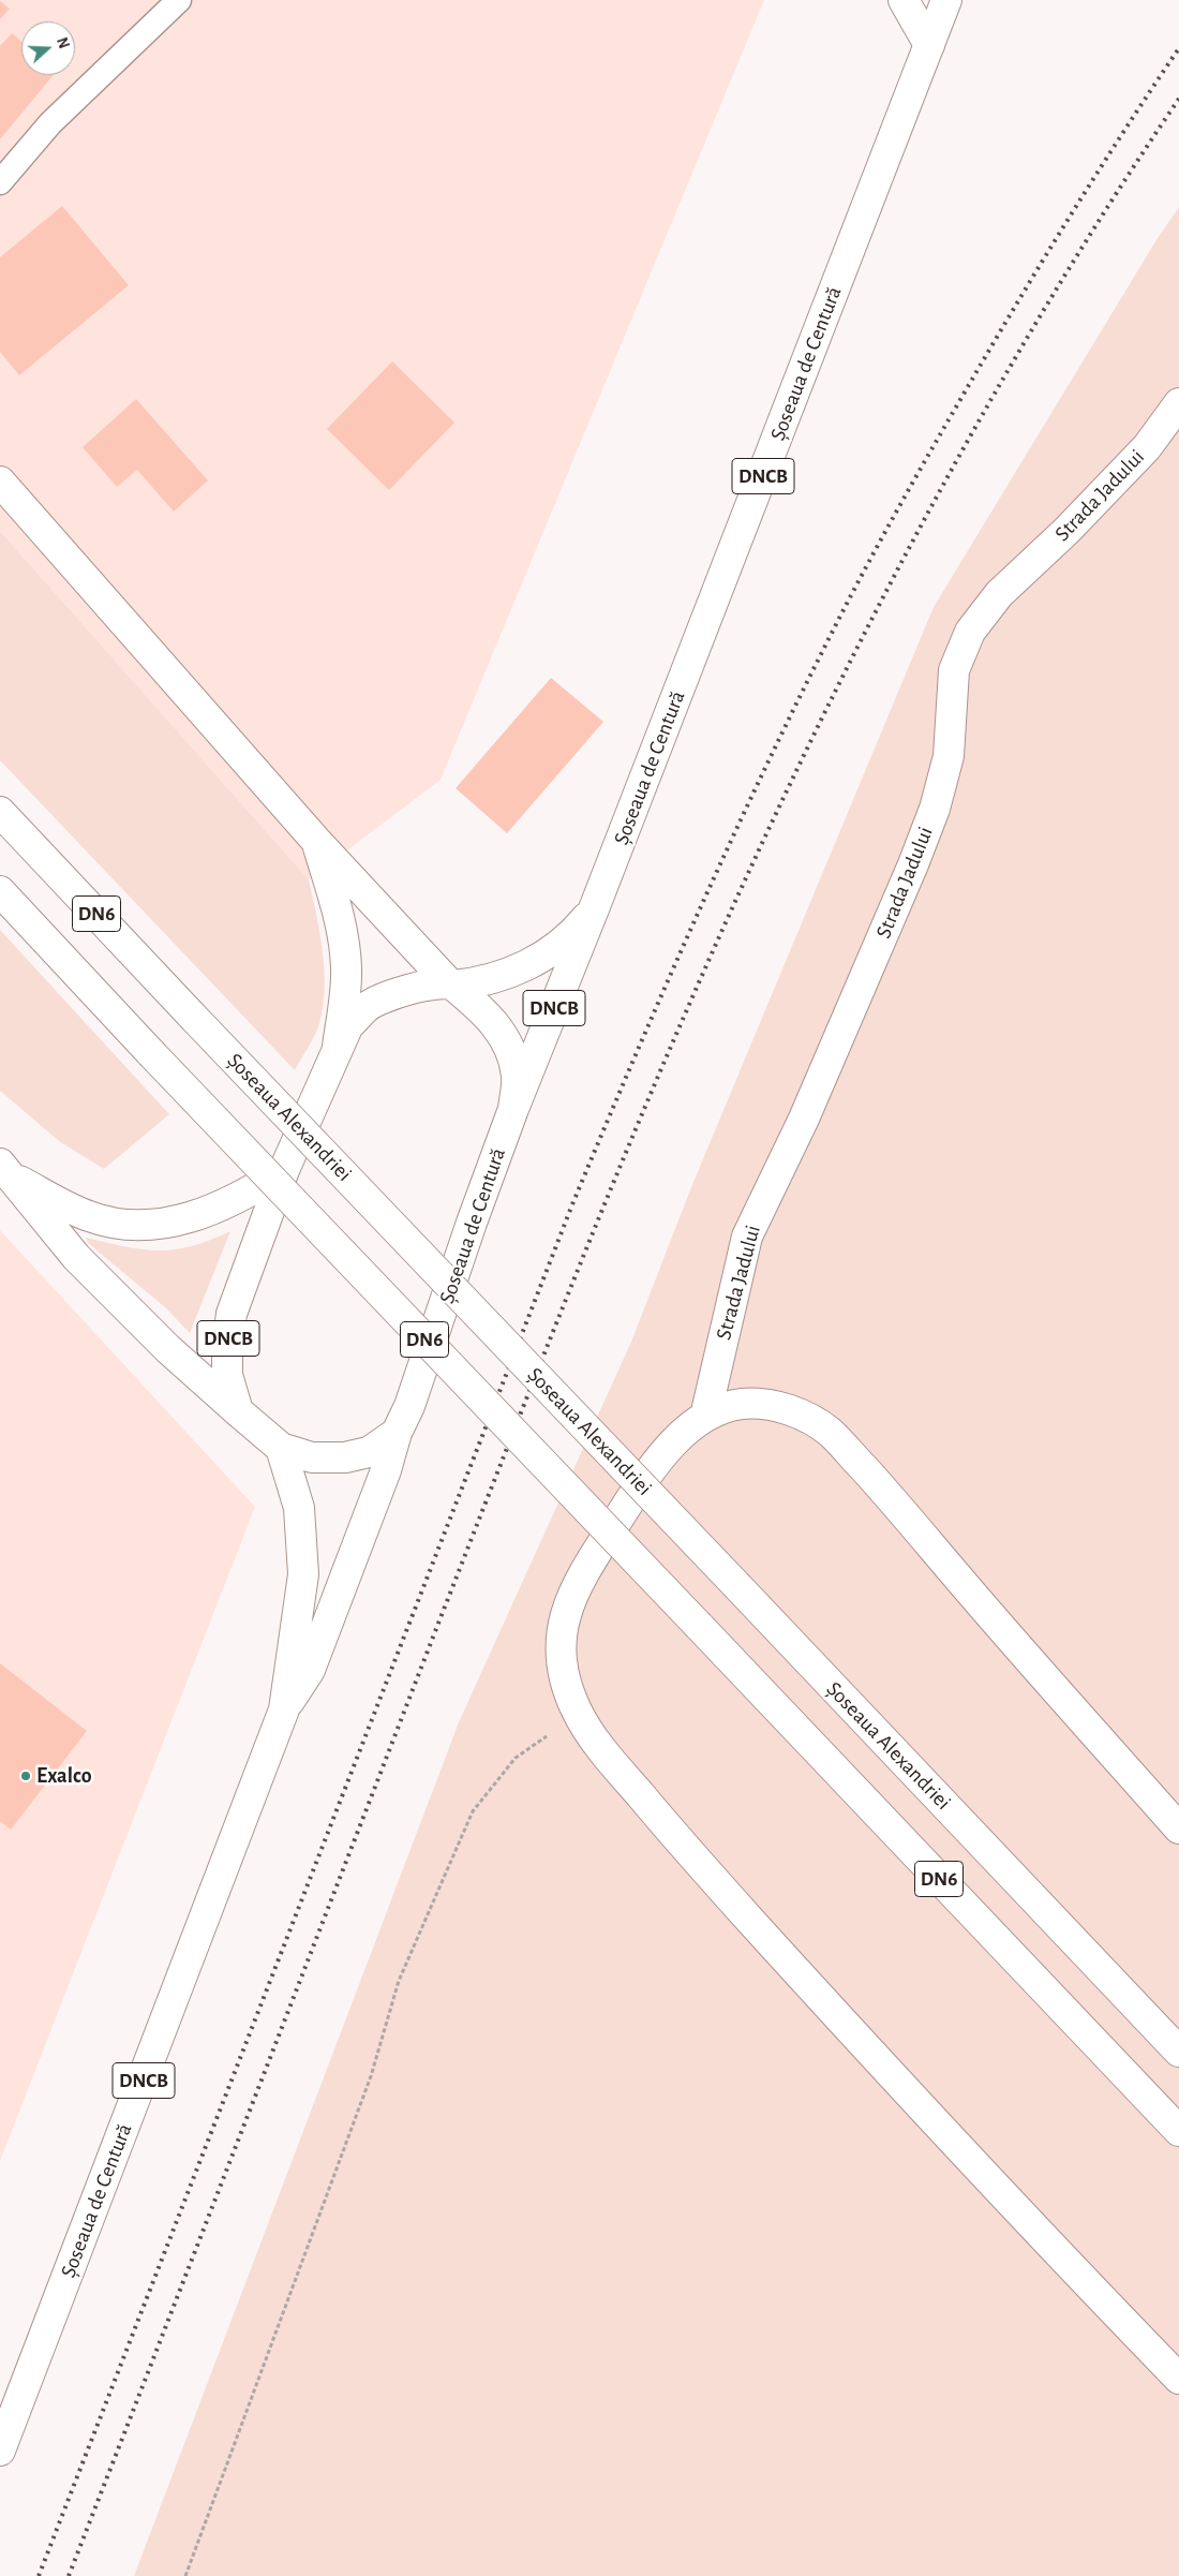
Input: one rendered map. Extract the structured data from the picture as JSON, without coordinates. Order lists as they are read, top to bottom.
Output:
{
  "streets": {
    "main road": [
      "Șoseaua de Centură",
      "DNCB",
      "Strada Jadului",
      "DN6",
      "Șoseaua Alexandriei"
    ]
  },
  "places": ["Exalco"],
  "north": "right"
}
